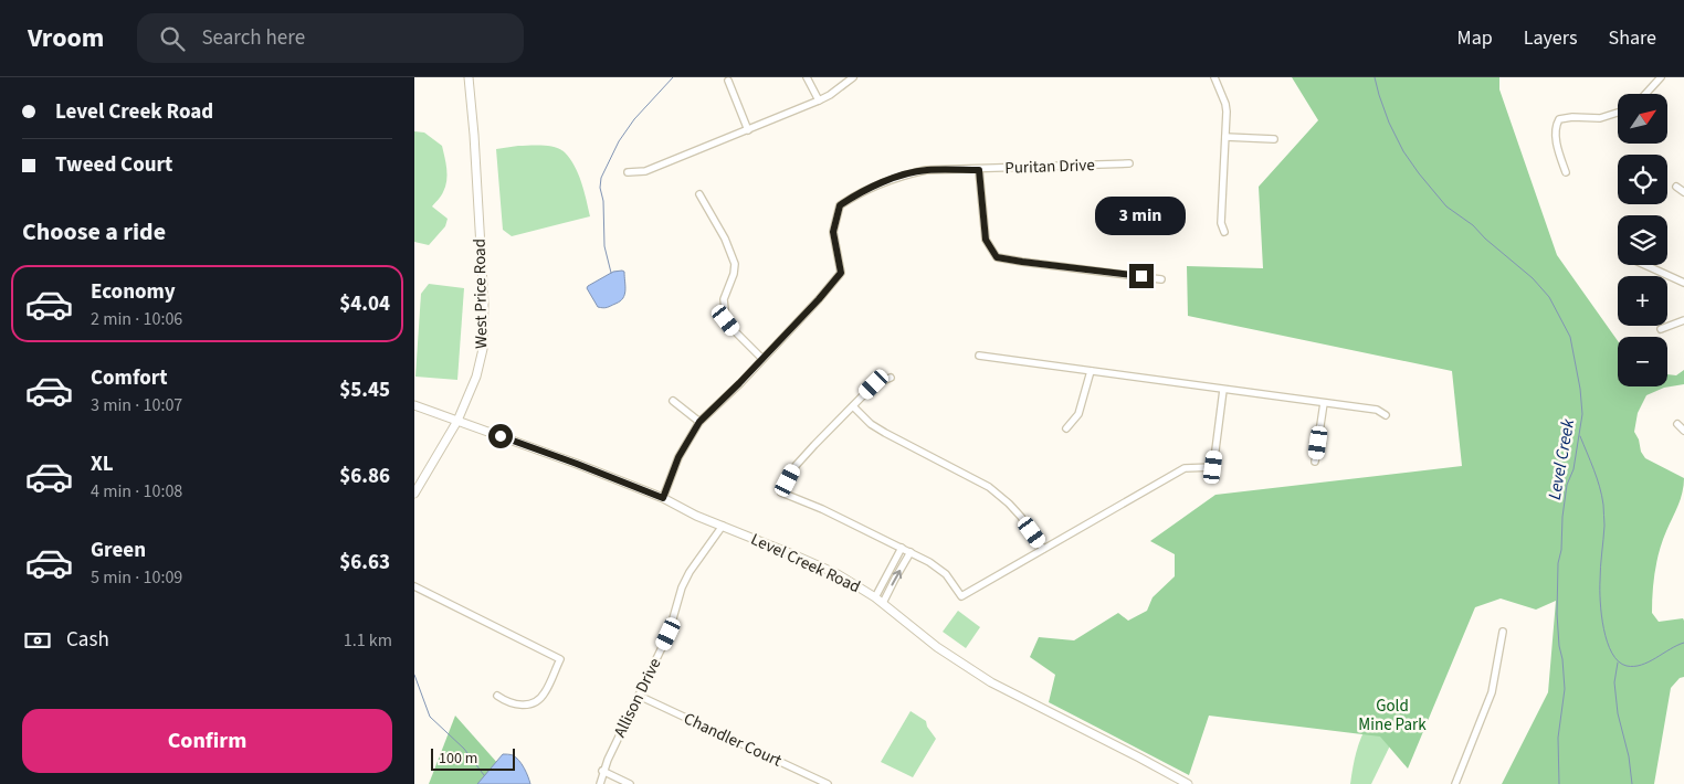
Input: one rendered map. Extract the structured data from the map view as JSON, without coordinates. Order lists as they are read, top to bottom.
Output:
{
  "streets": {
    "street": [
      "Puritan Drive",
      "West Price Road",
      "Level Creek Road",
      "Allison Drive",
      "Chandler Court"
    ]
  },
  "crossings": [
    ["Puritan Drive", "Level Creek Road"],
    ["West Price Road", "Level Creek Road"],
    ["Level Creek Road", "Allison Drive"],
    ["Allison Drive", "Chandler Court"]
  ],
  "water": ["Level Creek"],
  "parks": ["Gold Mine Park"],
  "scale_bar": "100 m",
  "north": "top right",
  "page": {
    "header": "Vroom",
    "search": "Search here",
    "nav": ["Map", "Layers", "Share"],
    "banner": ["Level Creek Road", "Tweed Court"],
    "map_buttons": ["+", "−"],
    "bubble": "3 min",
    "heading": "Choose a ride",
    "list": [
      {
        "name": "Economy",
        "note": "2 min · 10:06",
        "value": "$4.04"
      },
      {
        "name": "Comfort",
        "note": "3 min · 10:07",
        "value": "$5.45"
      },
      {
        "name": "XL",
        "note": "4 min · 10:08",
        "value": "$6.86"
      },
      {
        "name": "Green",
        "note": "5 min · 10:09",
        "value": "$6.63"
      }
    ],
    "pay": ["Cash", "1.1 km"],
    "buttons": "Confirm",
    "scale": "100 m"
  }
}
